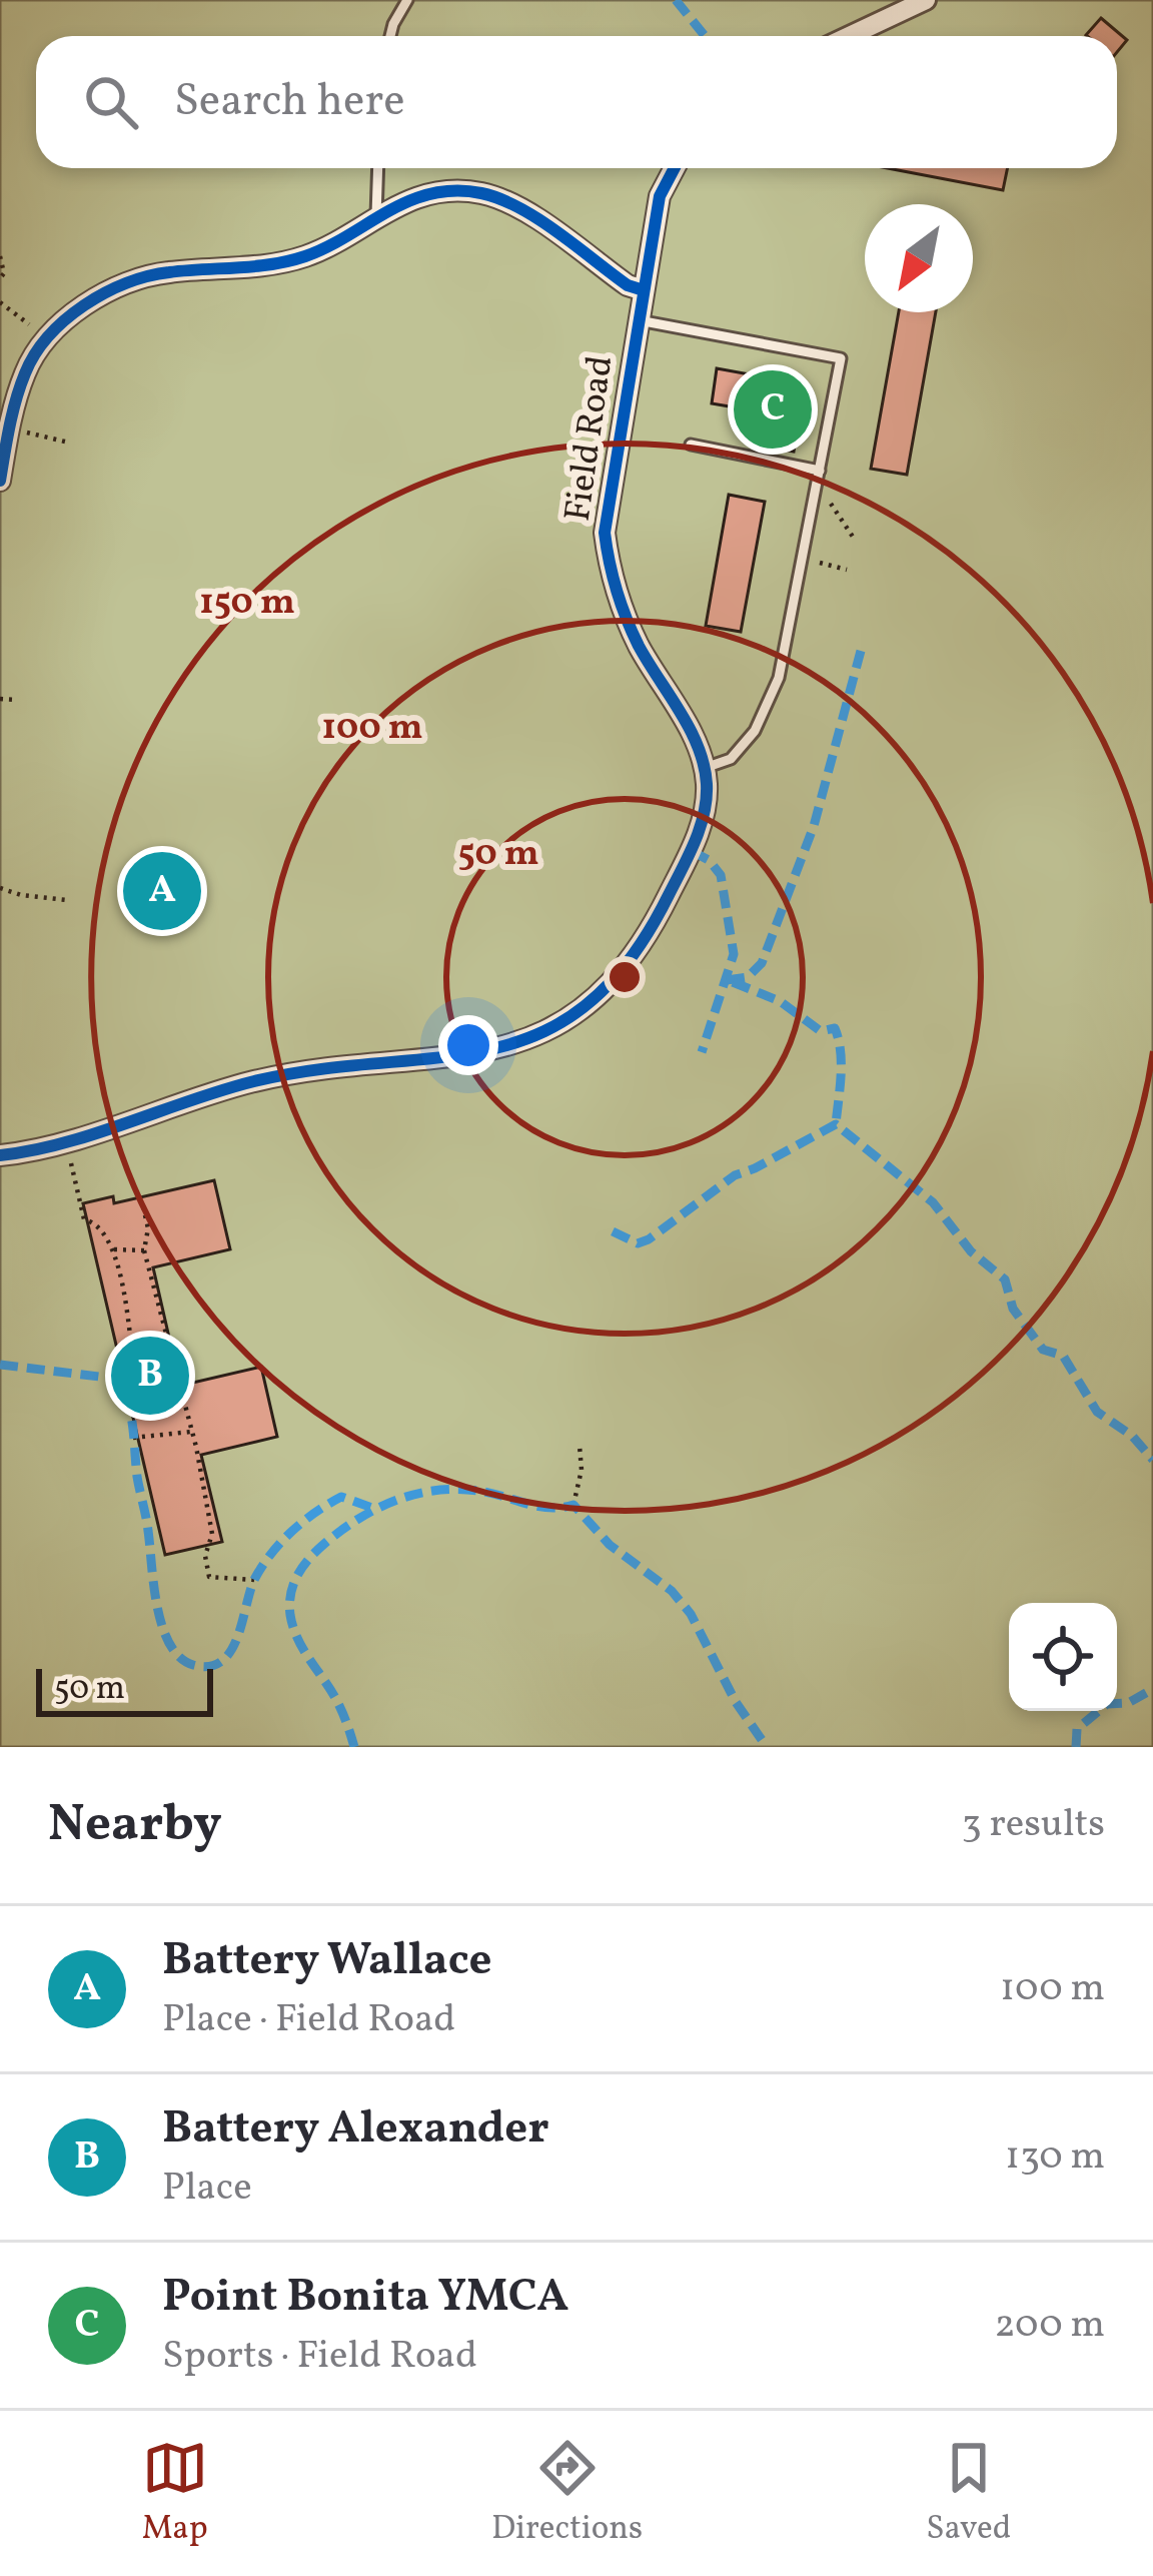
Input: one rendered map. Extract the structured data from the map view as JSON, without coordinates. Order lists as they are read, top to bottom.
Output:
{
  "streets": {
    "street": ["Field Road"]
  },
  "scale_bar": "50 m",
  "north": "bottom left",
  "page": {
    "search": "Search here",
    "pins": ["C", "A", "B"],
    "scale": "50 m",
    "heading": ["Nearby", "3 results"],
    "list": [
      {
        "mark": "A",
        "name": "Battery Wallace",
        "note": "Place · Field Road",
        "value": "100 m"
      },
      {
        "mark": "B",
        "name": "Battery Alexander",
        "note": "Place",
        "value": "130 m"
      },
      {
        "mark": "C",
        "name": "Point Bonita YMCA",
        "note": "Sports · Field Road",
        "value": "200 m"
      }
    ],
    "nav": ["Map", "Directions", "Saved"]
  },
  "rings": ["150 m", "100 m", "50 m"]
}
